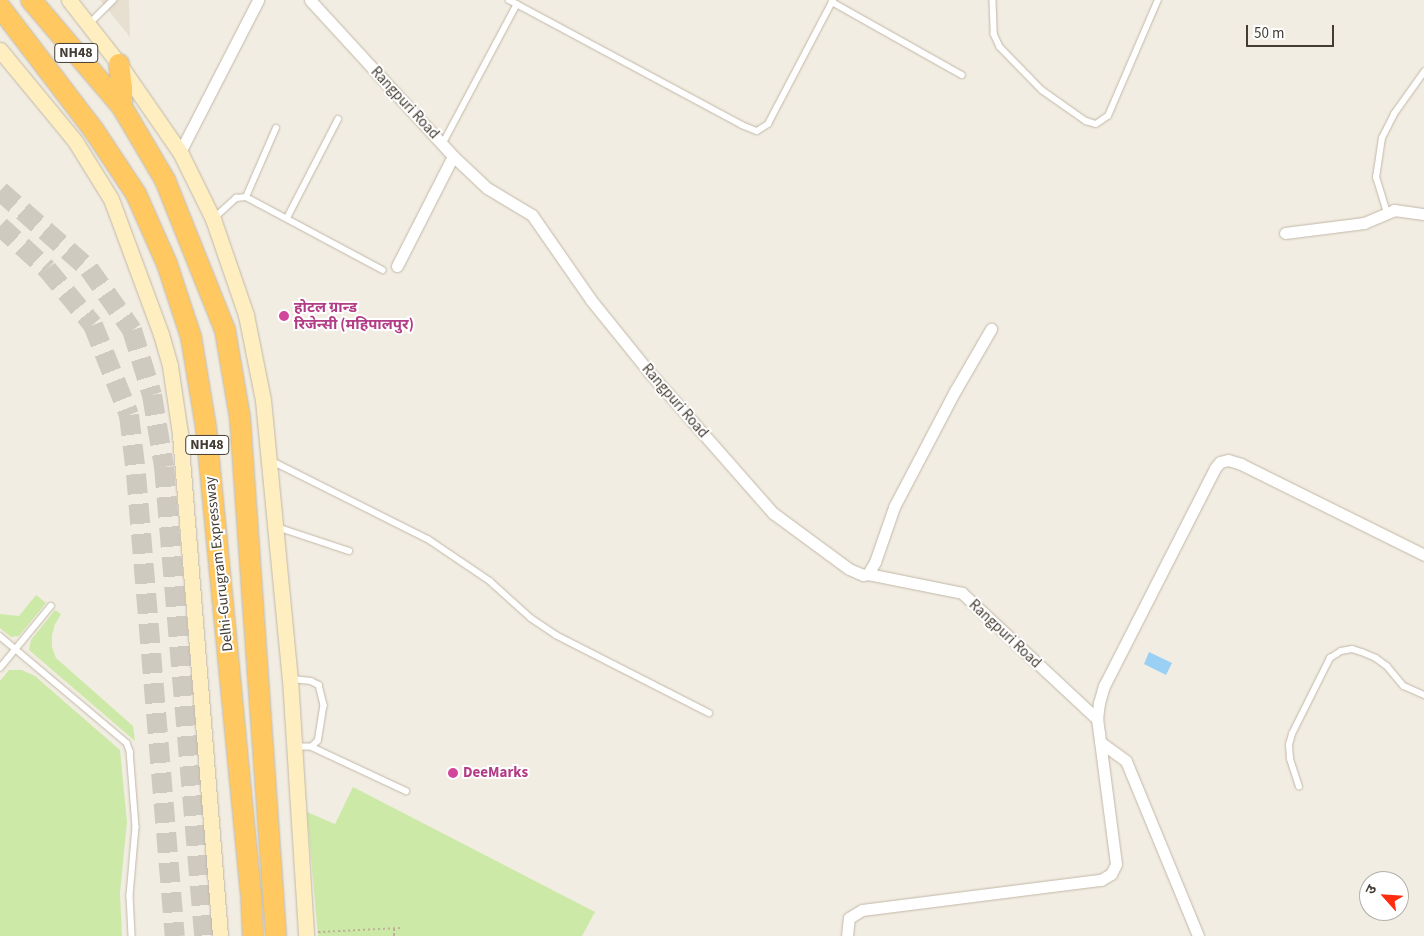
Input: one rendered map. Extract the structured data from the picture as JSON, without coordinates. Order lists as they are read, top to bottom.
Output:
{
  "streets": {
    "highway": ["NH48", "Delhi-Gurugram Expressway"],
    "street": ["Rangpuri Road"]
  },
  "crossings": [
    ["NH48", "Delhi-Gurugram Expressway"]
  ],
  "places": ["होटल ग्रान्ड रिजेन्सी (महिपालपुर)", "DeeMarks"],
  "scale_bar": "50 m",
  "north": "top left"
}
